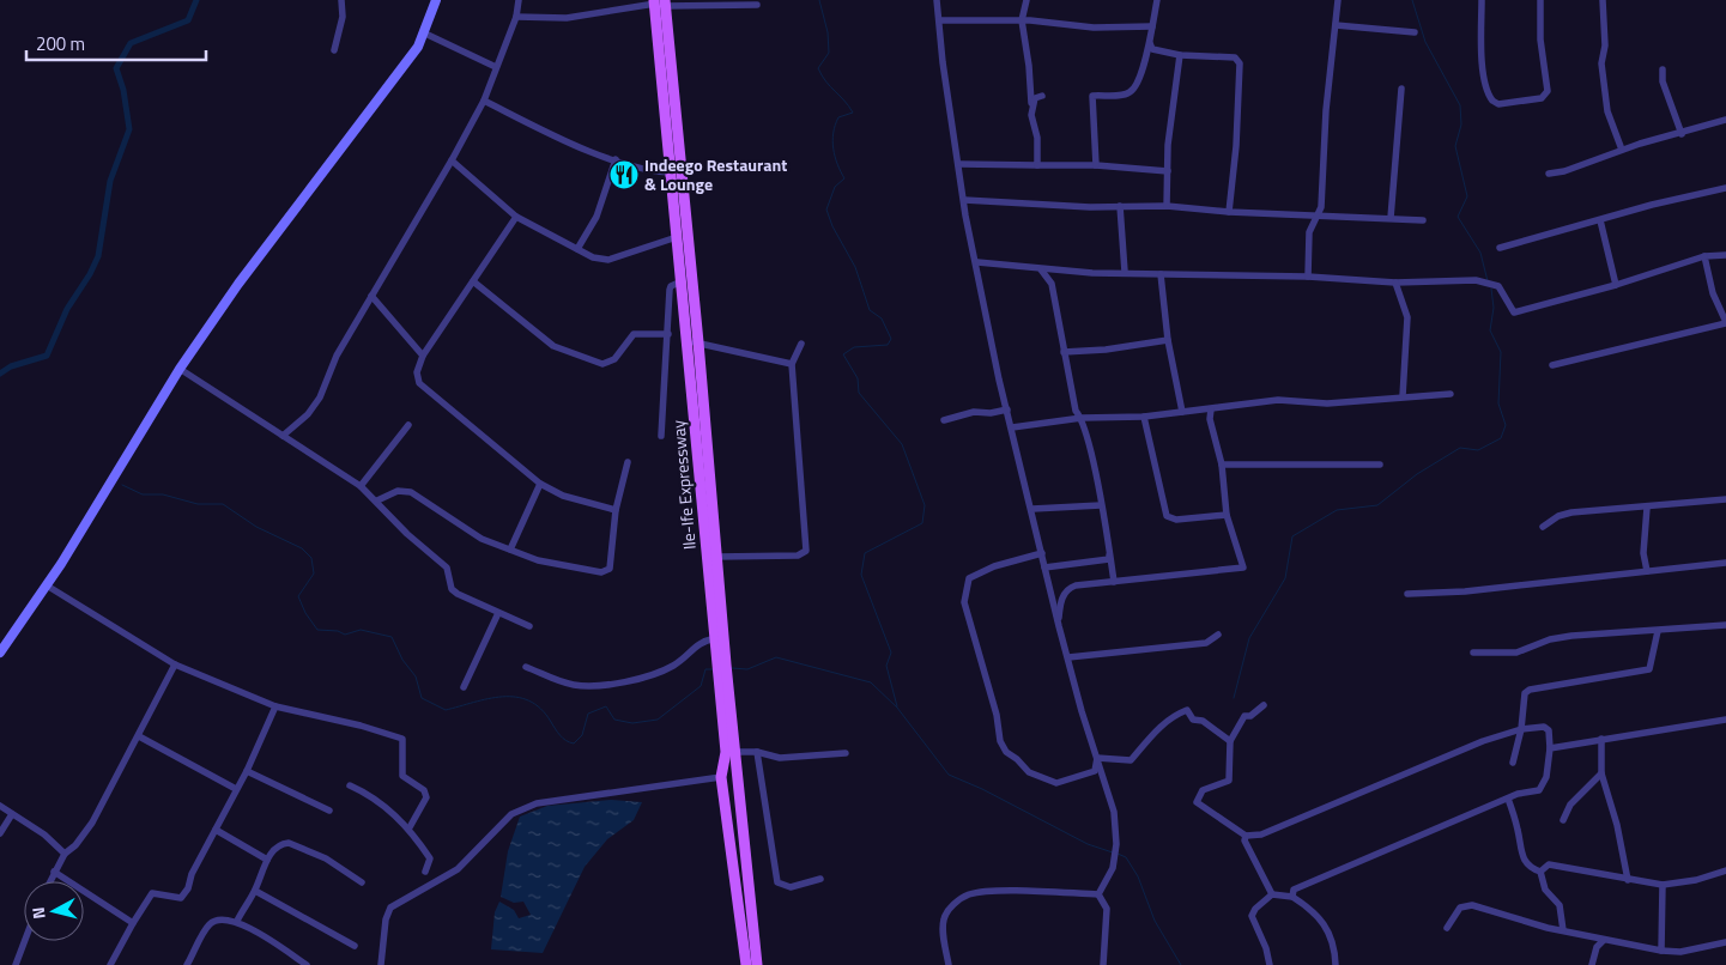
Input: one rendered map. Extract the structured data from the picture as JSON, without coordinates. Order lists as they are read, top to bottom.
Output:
{
  "streets": {
    "main road": ["Ile-Ife Expressway"]
  },
  "places": {
    "restaurant": ["Indeego Restaurant & Lounge"]
  },
  "scale_bar": "200 m",
  "north": "left"
}
